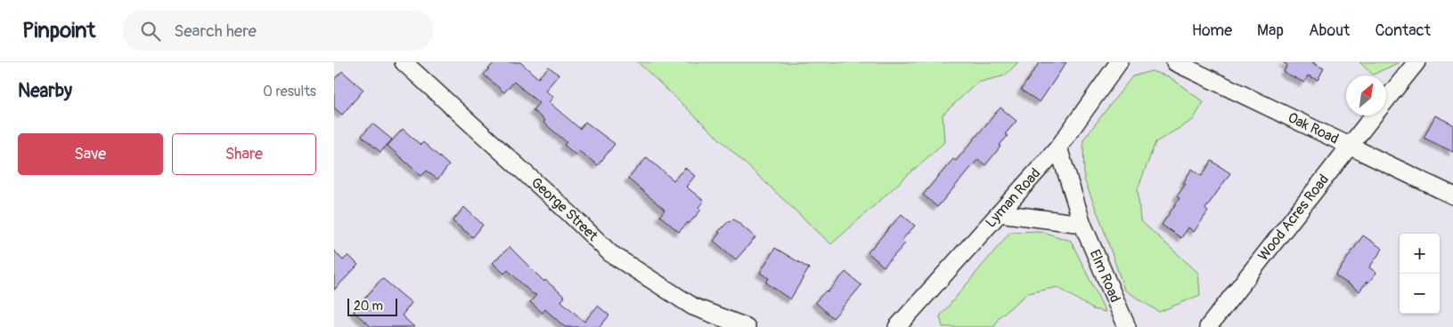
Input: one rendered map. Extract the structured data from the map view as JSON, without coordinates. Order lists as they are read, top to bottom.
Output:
{
  "streets": {
    "street": [
      "Oak Road",
      "Lyman Road",
      "George Street",
      "Wood Acres Road",
      "Elm Road"
    ]
  },
  "crossings": [
    ["Oak Road", "Wood Acres Road"],
    ["Lyman Road", "Elm Road"]
  ],
  "scale_bar": "20 m",
  "north": "top right",
  "page": {
    "header": "Pinpoint",
    "search": "Search here",
    "nav": [
      "Home",
      "Map",
      "About",
      "Contact"
    ],
    "heading": ["Nearby", "0 results"],
    "buttons": ["Save", "Share"],
    "map_buttons": ["+", "−"],
    "scale": "20 m"
  }
}
